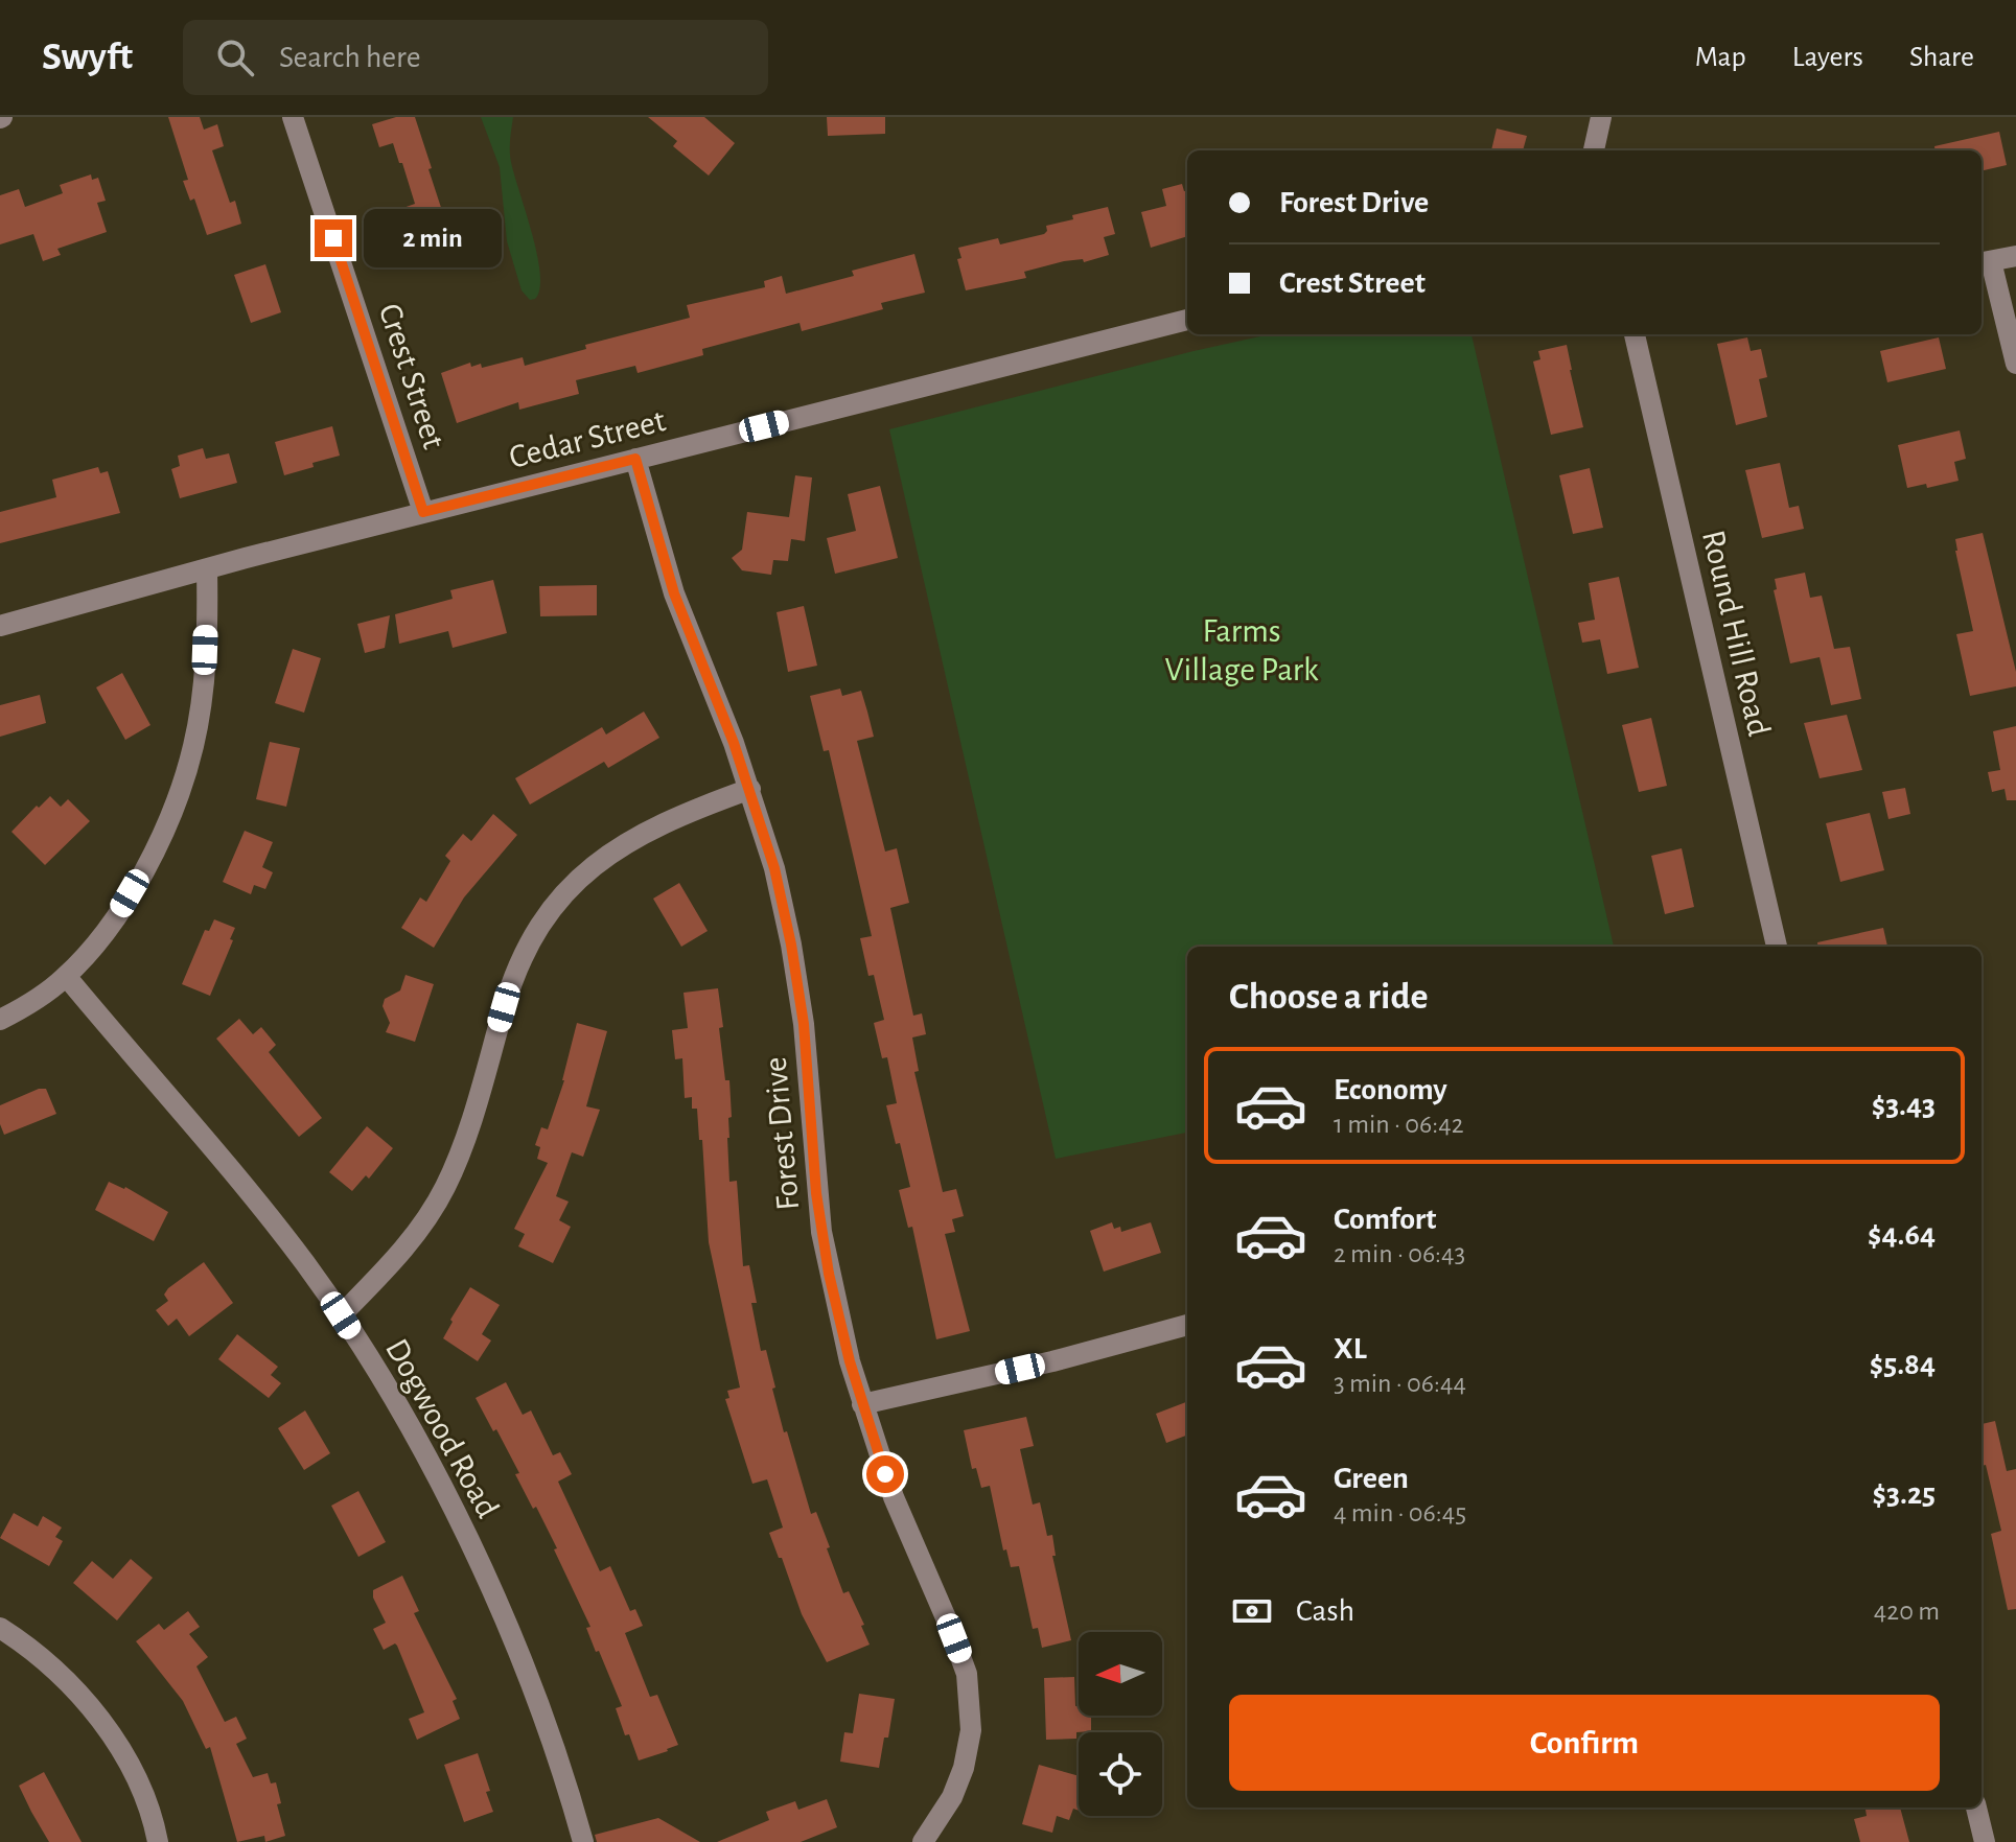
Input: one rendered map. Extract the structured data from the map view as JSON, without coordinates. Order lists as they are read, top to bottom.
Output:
{
  "streets": {
    "street": [
      "Crest Street",
      "Cedar Street",
      "Round Hill Road",
      "Forest Drive",
      "Dogwood Road"
    ]
  },
  "crossings": [
    ["Crest Street", "Cedar Street"],
    ["Cedar Street", "Forest Drive"]
  ],
  "parks": ["Farms Village Park"],
  "north": "left",
  "page": {
    "header": "Swyft",
    "search": "Search here",
    "nav": ["Map", "Layers", "Share"],
    "banner": ["Forest Drive", "Crest Street"],
    "bubble": "2 min",
    "heading": "Choose a ride",
    "list": [
      {
        "name": "Economy",
        "note": "1 min · 06:42",
        "value": "$3.43"
      },
      {
        "name": "Comfort",
        "note": "2 min · 06:43",
        "value": "$4.64"
      },
      {
        "name": "XL",
        "note": "3 min · 06:44",
        "value": "$5.84"
      },
      {
        "name": "Green",
        "note": "4 min · 06:45",
        "value": "$3.25"
      }
    ],
    "pay": ["Cash", "420 m"],
    "buttons": "Confirm"
  }
}
